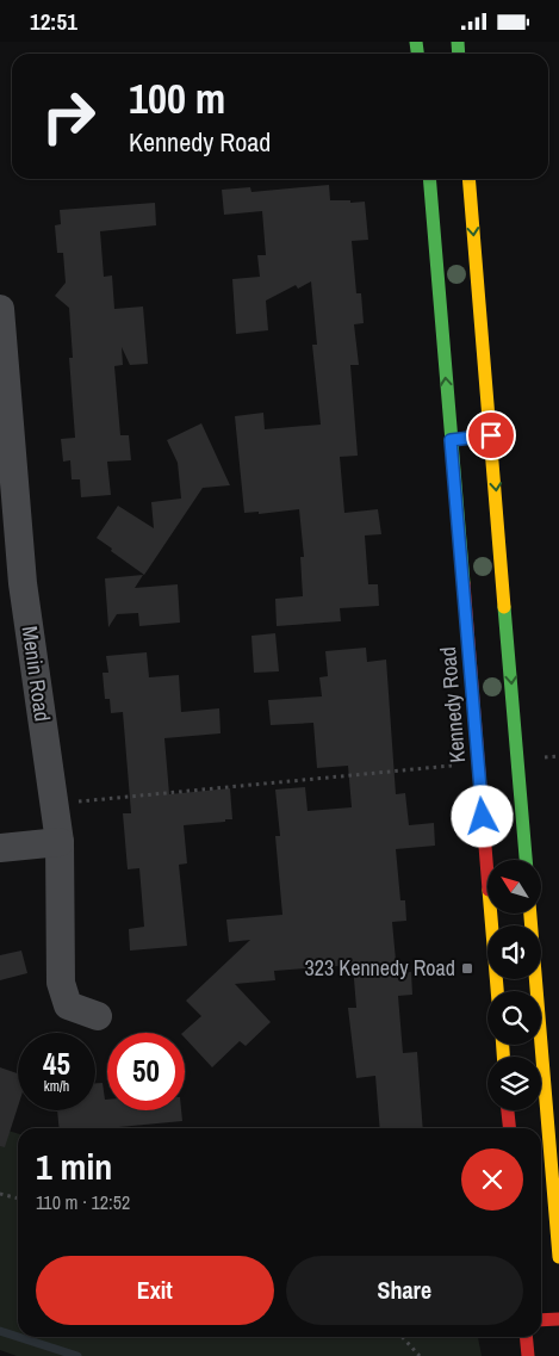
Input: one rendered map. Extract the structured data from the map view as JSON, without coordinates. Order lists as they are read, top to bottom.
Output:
{
  "streets": {
    "main road": ["Kennedy Road"],
    "street": ["Menin Road"]
  },
  "places": {
    "transit": ["323 Kennedy Road"]
  },
  "north": "top left",
  "page": {
    "status": "12:51",
    "turn": ["100 m", "Kennedy Road"],
    "speed": "45 km/h",
    "limit": "50",
    "heading": ["1 min", "110 m · 12:52"],
    "buttons": ["Exit", "Share"]
  }
}
